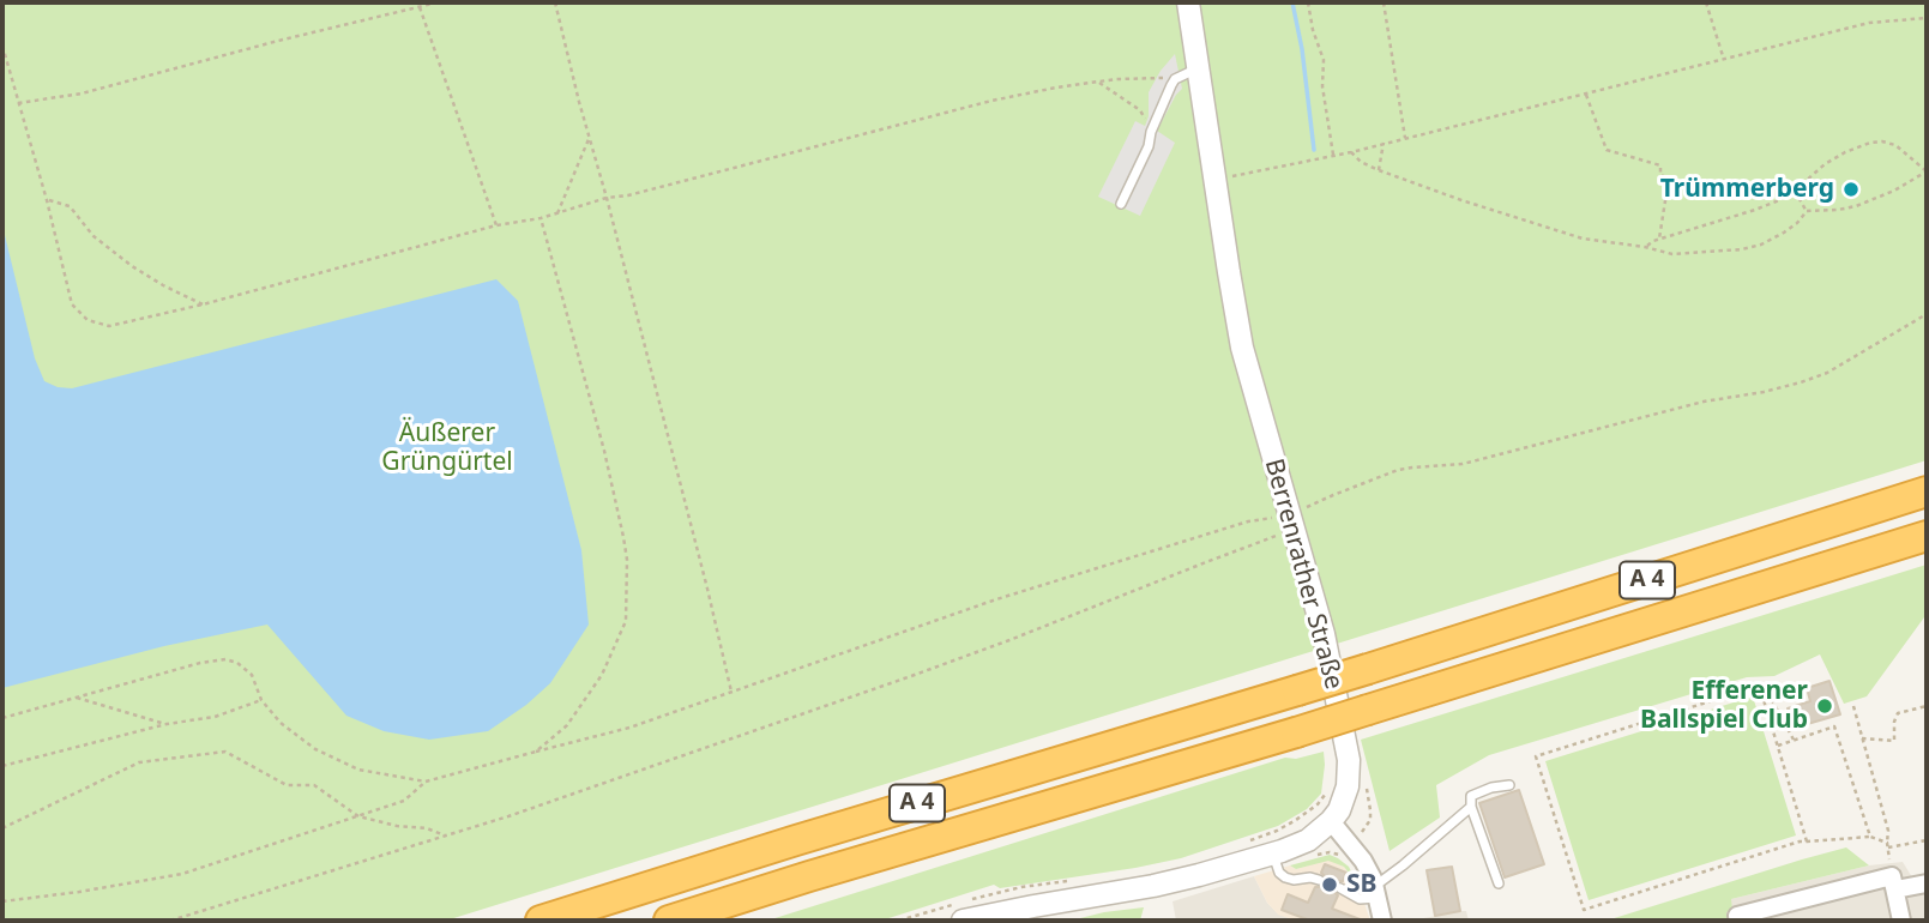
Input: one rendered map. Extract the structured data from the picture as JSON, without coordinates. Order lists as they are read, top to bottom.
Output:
{
  "streets": {
    "highway": ["A 4"],
    "street": ["Berrenrather Straße"]
  },
  "parks": ["Äußerer Grüngürtel"],
  "places": ["Trümmerberg", "Efferener Ballspiel Club", "SB"]
}
